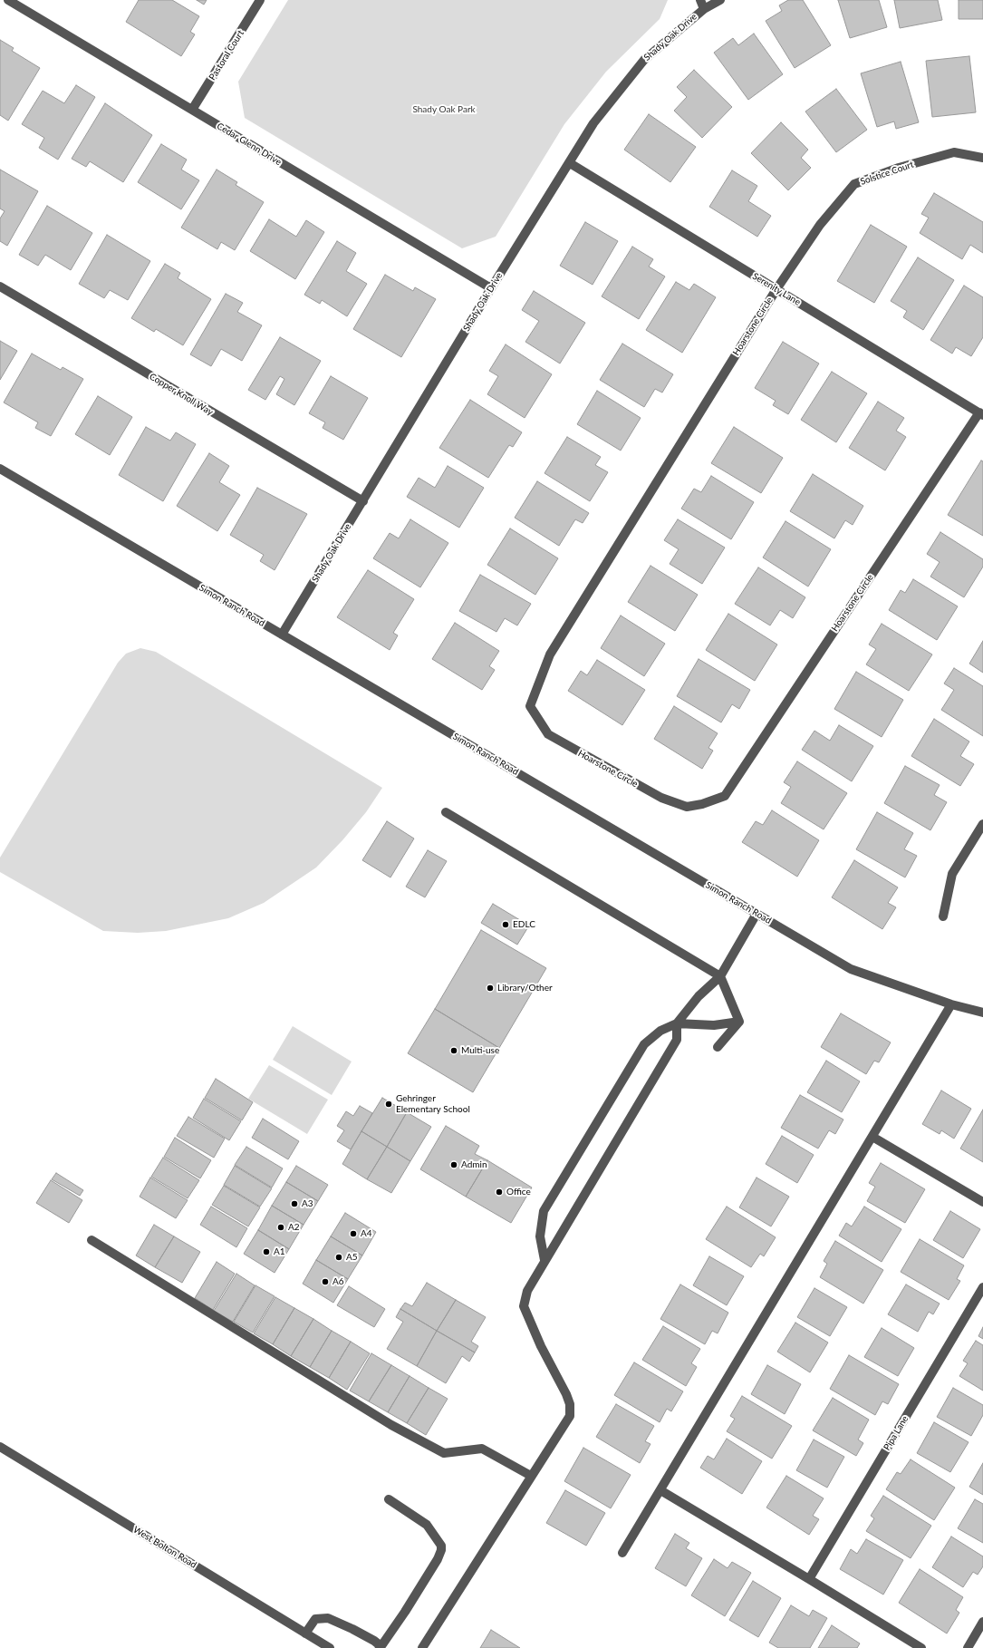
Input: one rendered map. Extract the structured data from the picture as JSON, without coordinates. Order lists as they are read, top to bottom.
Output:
{
  "streets": {
    "street": [
      "Shady Oak Drive",
      "Pastoral Court",
      "Cedar Glenn Drive",
      "Solstice Court",
      "Serenity Lane",
      "Hoarstone Circle",
      "Copper Knoll Way",
      "Simon Ranch Road",
      "Pipa Lane",
      "West Bolton Road"
    ]
  },
  "crossings": [
    ["Shady Oak Drive", "Cedar Glenn Drive"],
    ["Shady Oak Drive", "Serenity Lane"],
    ["Shady Oak Drive", "Copper Knoll Way"],
    ["Shady Oak Drive", "Simon Ranch Road"],
    ["Pastoral Court", "Cedar Glenn Drive"],
    ["Solstice Court", "Serenity Lane"],
    ["Solstice Court", "Hoarstone Circle"],
    ["Serenity Lane", "Hoarstone Circle"]
  ],
  "parks": ["Shady Oak Park"],
  "places": [
    "EDLC",
    "Library/Other",
    "Multi-use",
    "Gehringer Elementary School",
    "Admin",
    "Office",
    "A3",
    "A2",
    "A4",
    "A1",
    "A5",
    "A6"
  ]
}
